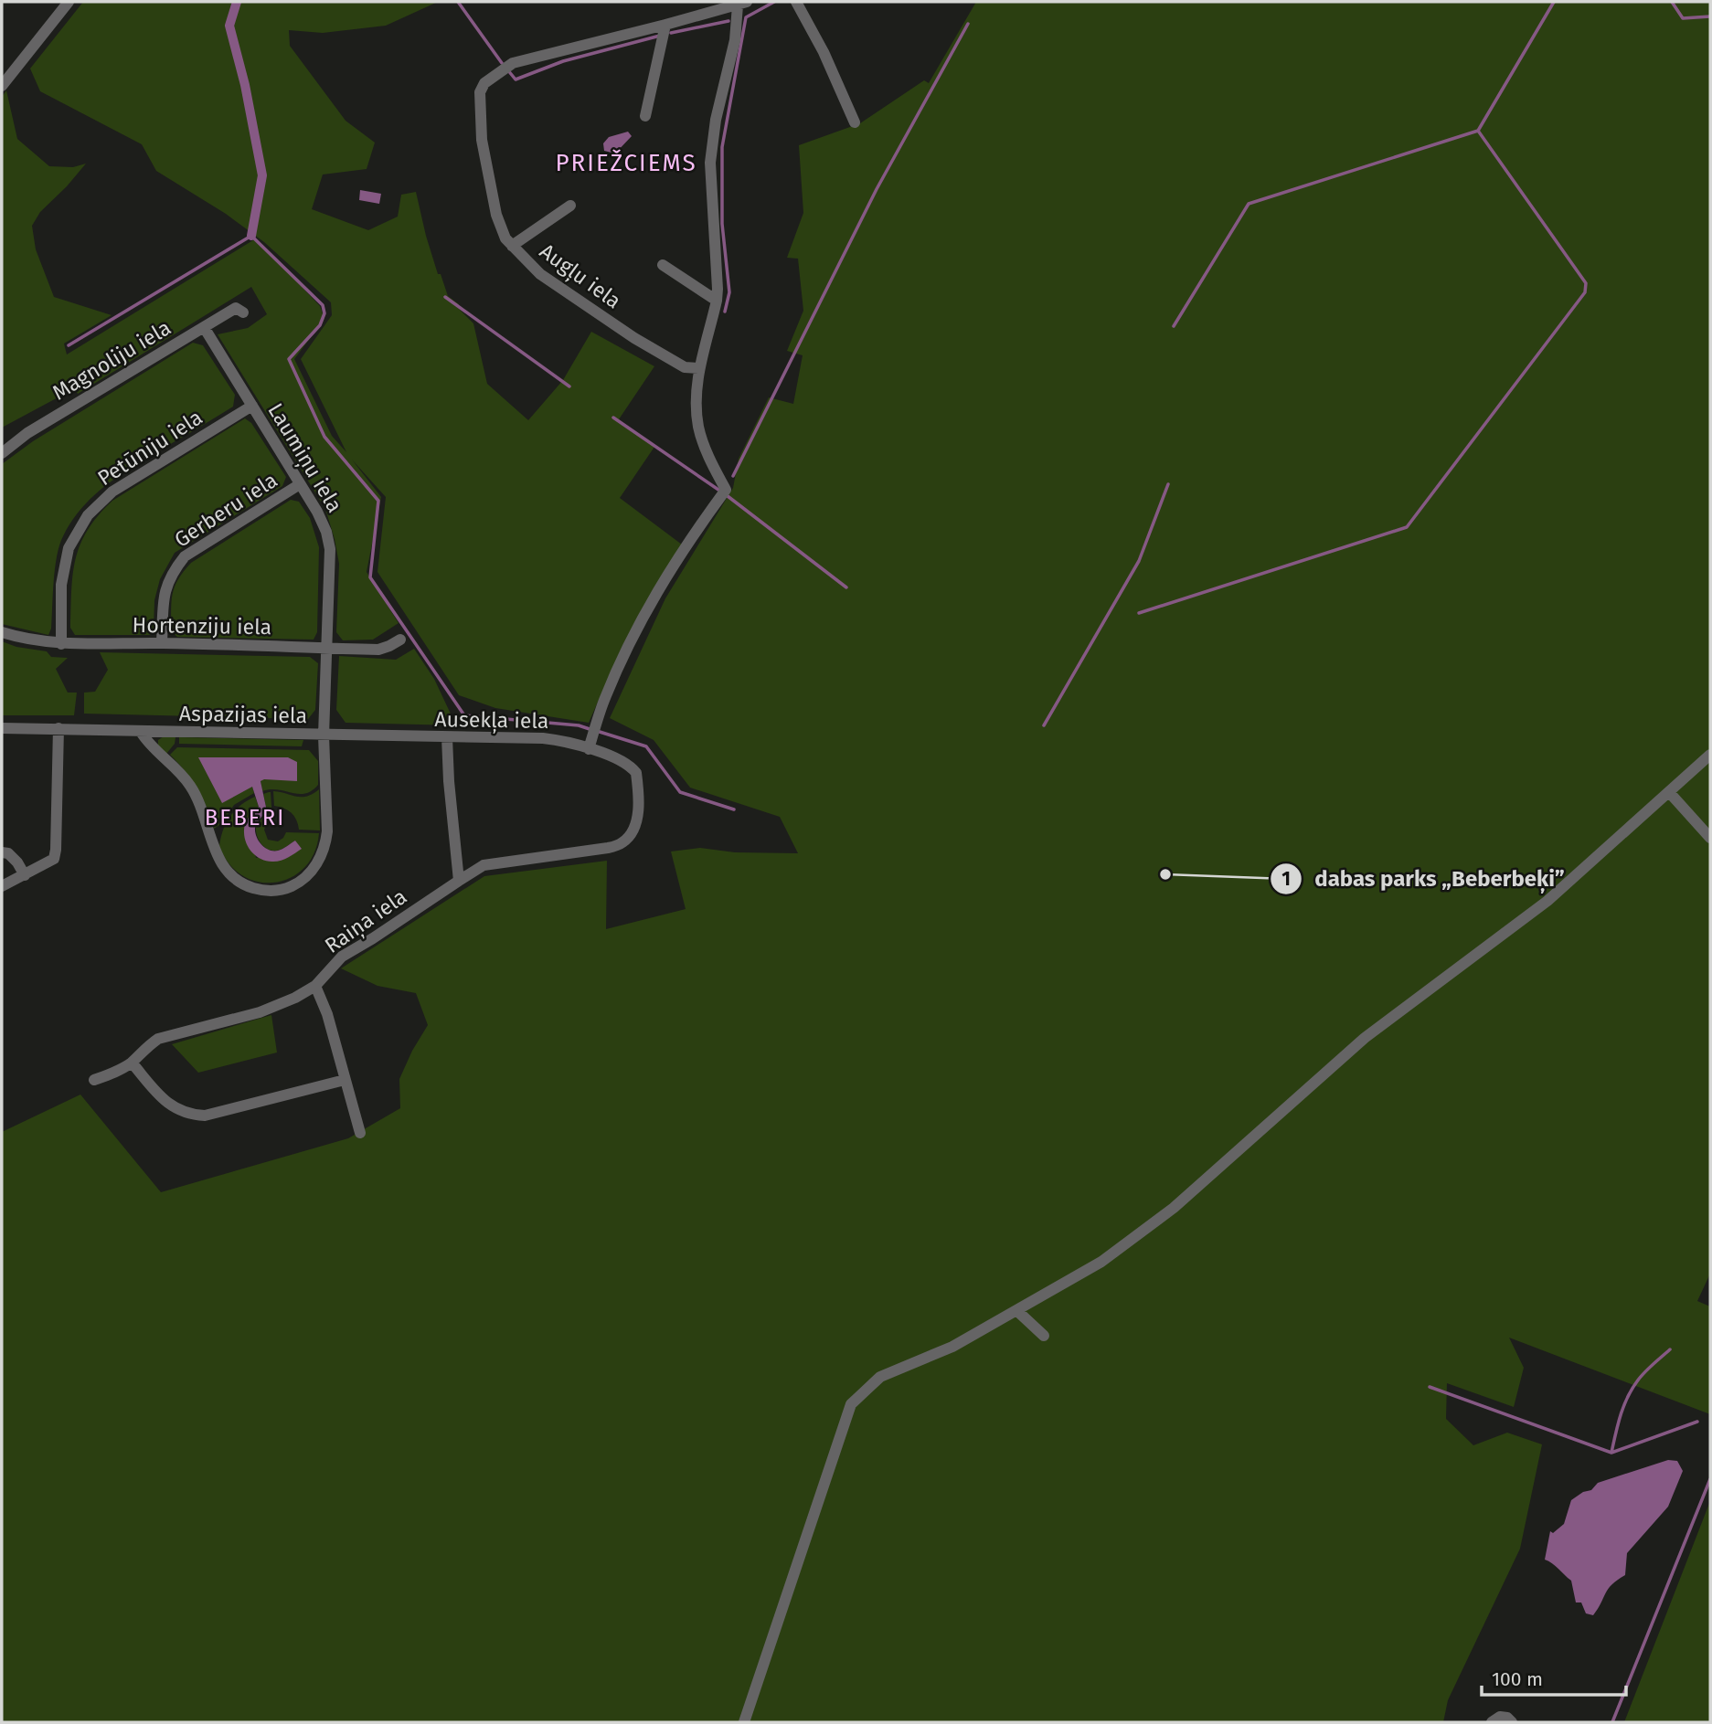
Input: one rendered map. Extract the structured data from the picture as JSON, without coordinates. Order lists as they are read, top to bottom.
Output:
{
  "streets": {
    "street": [
      "Augļu iela",
      "Magnoliju iela",
      "Petūniju iela",
      "Laumiņu iela",
      "Gerberu iela",
      "Hortenziju iela",
      "Aspazijas iela",
      "Ausekļa iela",
      "Raiņa iela"
    ]
  },
  "crossings": [
    ["Magnoliju iela", "Laumiņu iela"],
    ["Petūniju iela", "Laumiņu iela"],
    ["Petūniju iela", "Hortenziju iela"],
    ["Laumiņu iela", "Gerberu iela"],
    ["Laumiņu iela", "Hortenziju iela"],
    ["Laumiņu iela", "Aspazijas iela"],
    ["Laumiņu iela", "Ausekļa iela"],
    ["Gerberu iela", "Hortenziju iela"],
    ["Aspazijas iela", "Ausekļa iela"],
    ["Ausekļa iela", "Raiņa iela"]
  ],
  "districts": ["PRIEŽCIEMS", "BEBERI"],
  "places": ["dabas parks „Beberbeķi”"],
  "scale_bar": "100 m"
}
